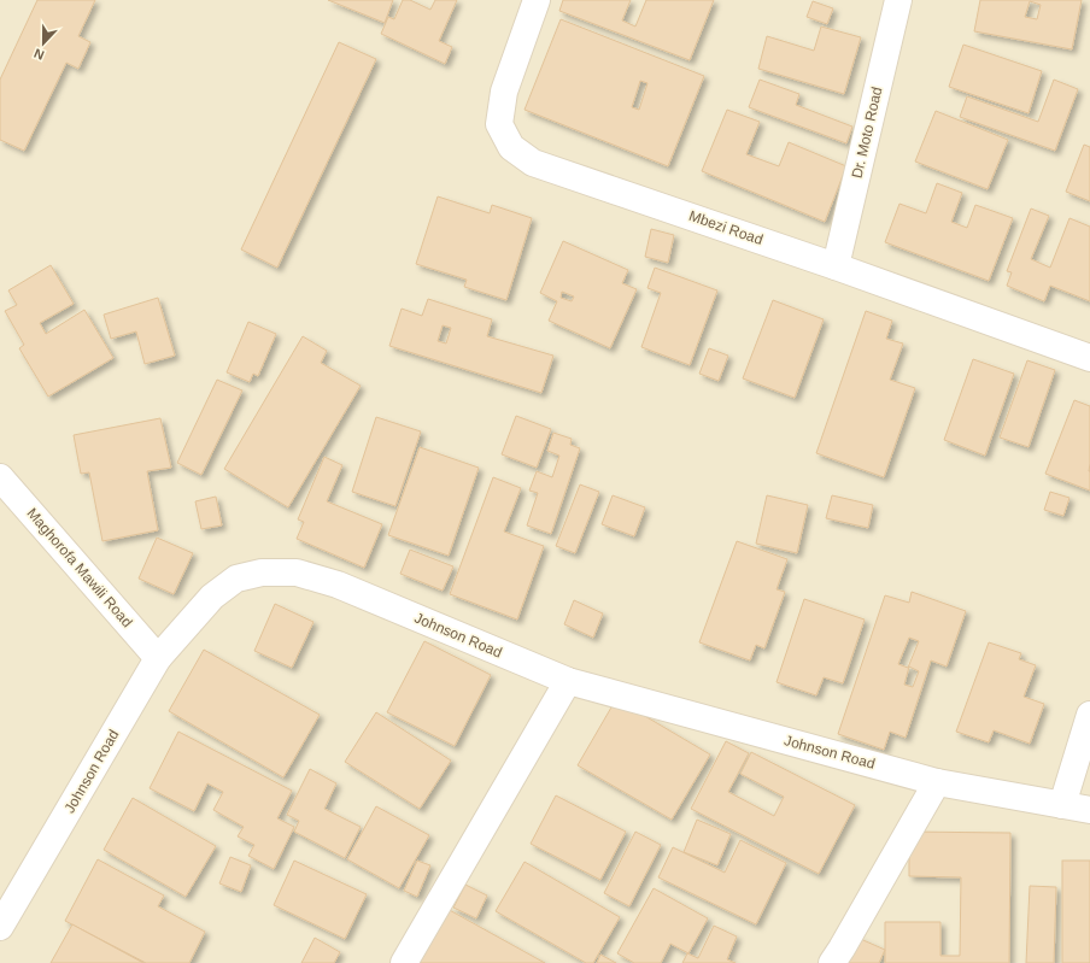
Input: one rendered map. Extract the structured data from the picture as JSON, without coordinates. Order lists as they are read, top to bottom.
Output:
{
  "streets": {
    "street": [
      "Dr. Moto Road",
      "Mbezi Road",
      "Maghorofa Mawili Road",
      "Johnson Road"
    ]
  },
  "crossings": [
    ["Dr. Moto Road", "Mbezi Road"],
    ["Maghorofa Mawili Road", "Johnson Road"]
  ],
  "north": "bottom"
}
